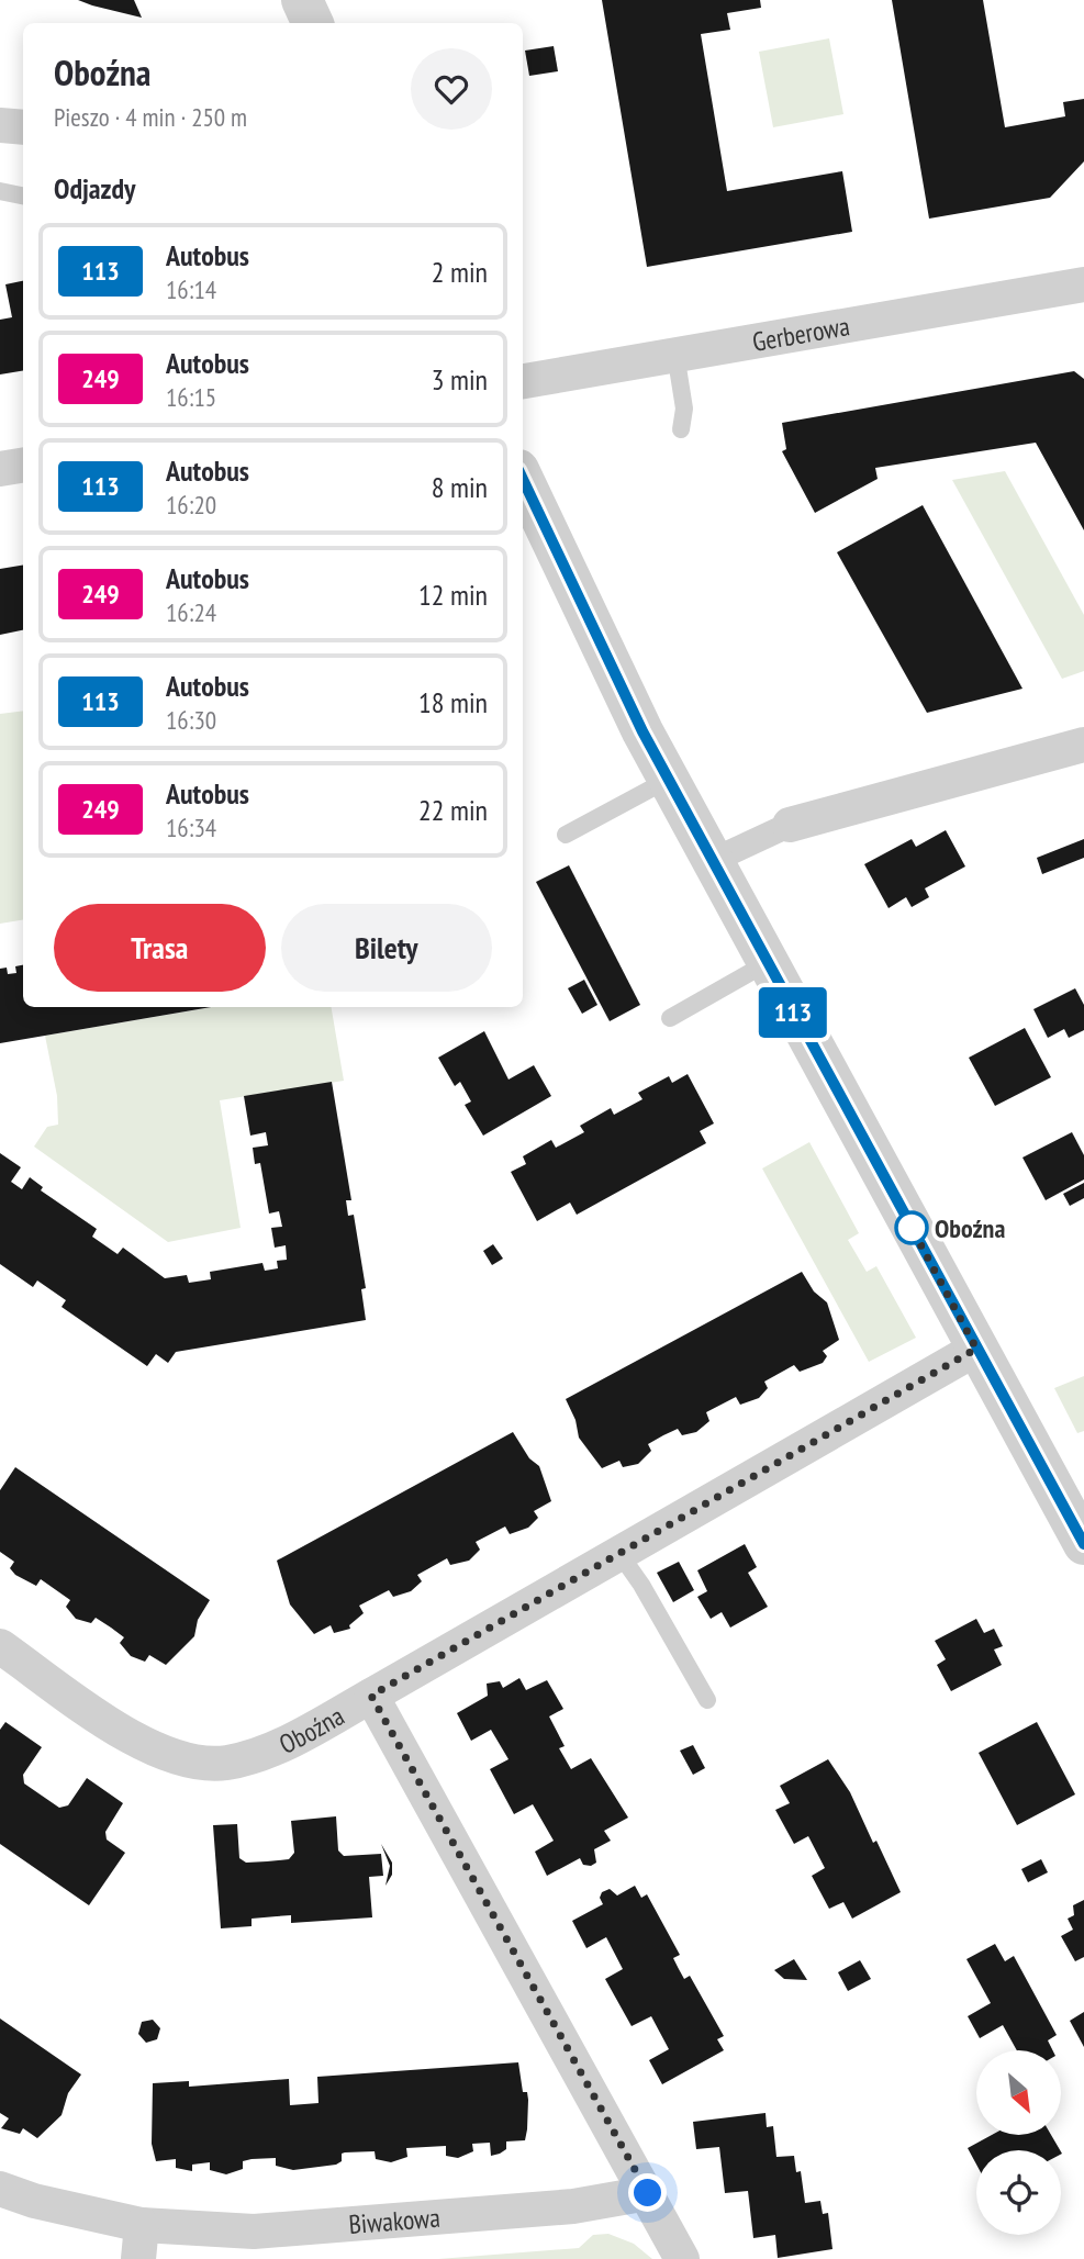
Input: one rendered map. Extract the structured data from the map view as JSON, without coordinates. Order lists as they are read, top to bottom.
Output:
{
  "streets": {
    "street": ["Gerberowa", "Oboźna", "Biwakowa"]
  },
  "places": ["Oboźna"],
  "lines": ["bus line 113"],
  "north": "bottom right",
  "page": {
    "on_map": "113",
    "heading": [
      ["Oboźna", "Pieszo · 4 min · 250 m"],
      "Odjazdy"
    ],
    "list": [
      {
        "mark": "113",
        "name": "Autobus",
        "note": "16:14",
        "value": "2 min"
      },
      {
        "mark": "249",
        "name": "Autobus",
        "note": "16:15",
        "value": "3 min"
      },
      {
        "mark": "113",
        "name": "Autobus",
        "note": "16:20",
        "value": "8 min"
      },
      {
        "mark": "249",
        "name": "Autobus",
        "note": "16:24",
        "value": "12 min"
      },
      {
        "mark": "113",
        "name": "Autobus",
        "note": "16:30",
        "value": "18 min"
      },
      {
        "mark": "249",
        "name": "Autobus",
        "note": "16:34",
        "value": "22 min"
      }
    ],
    "buttons": ["Trasa", "Bilety"]
  }
}
